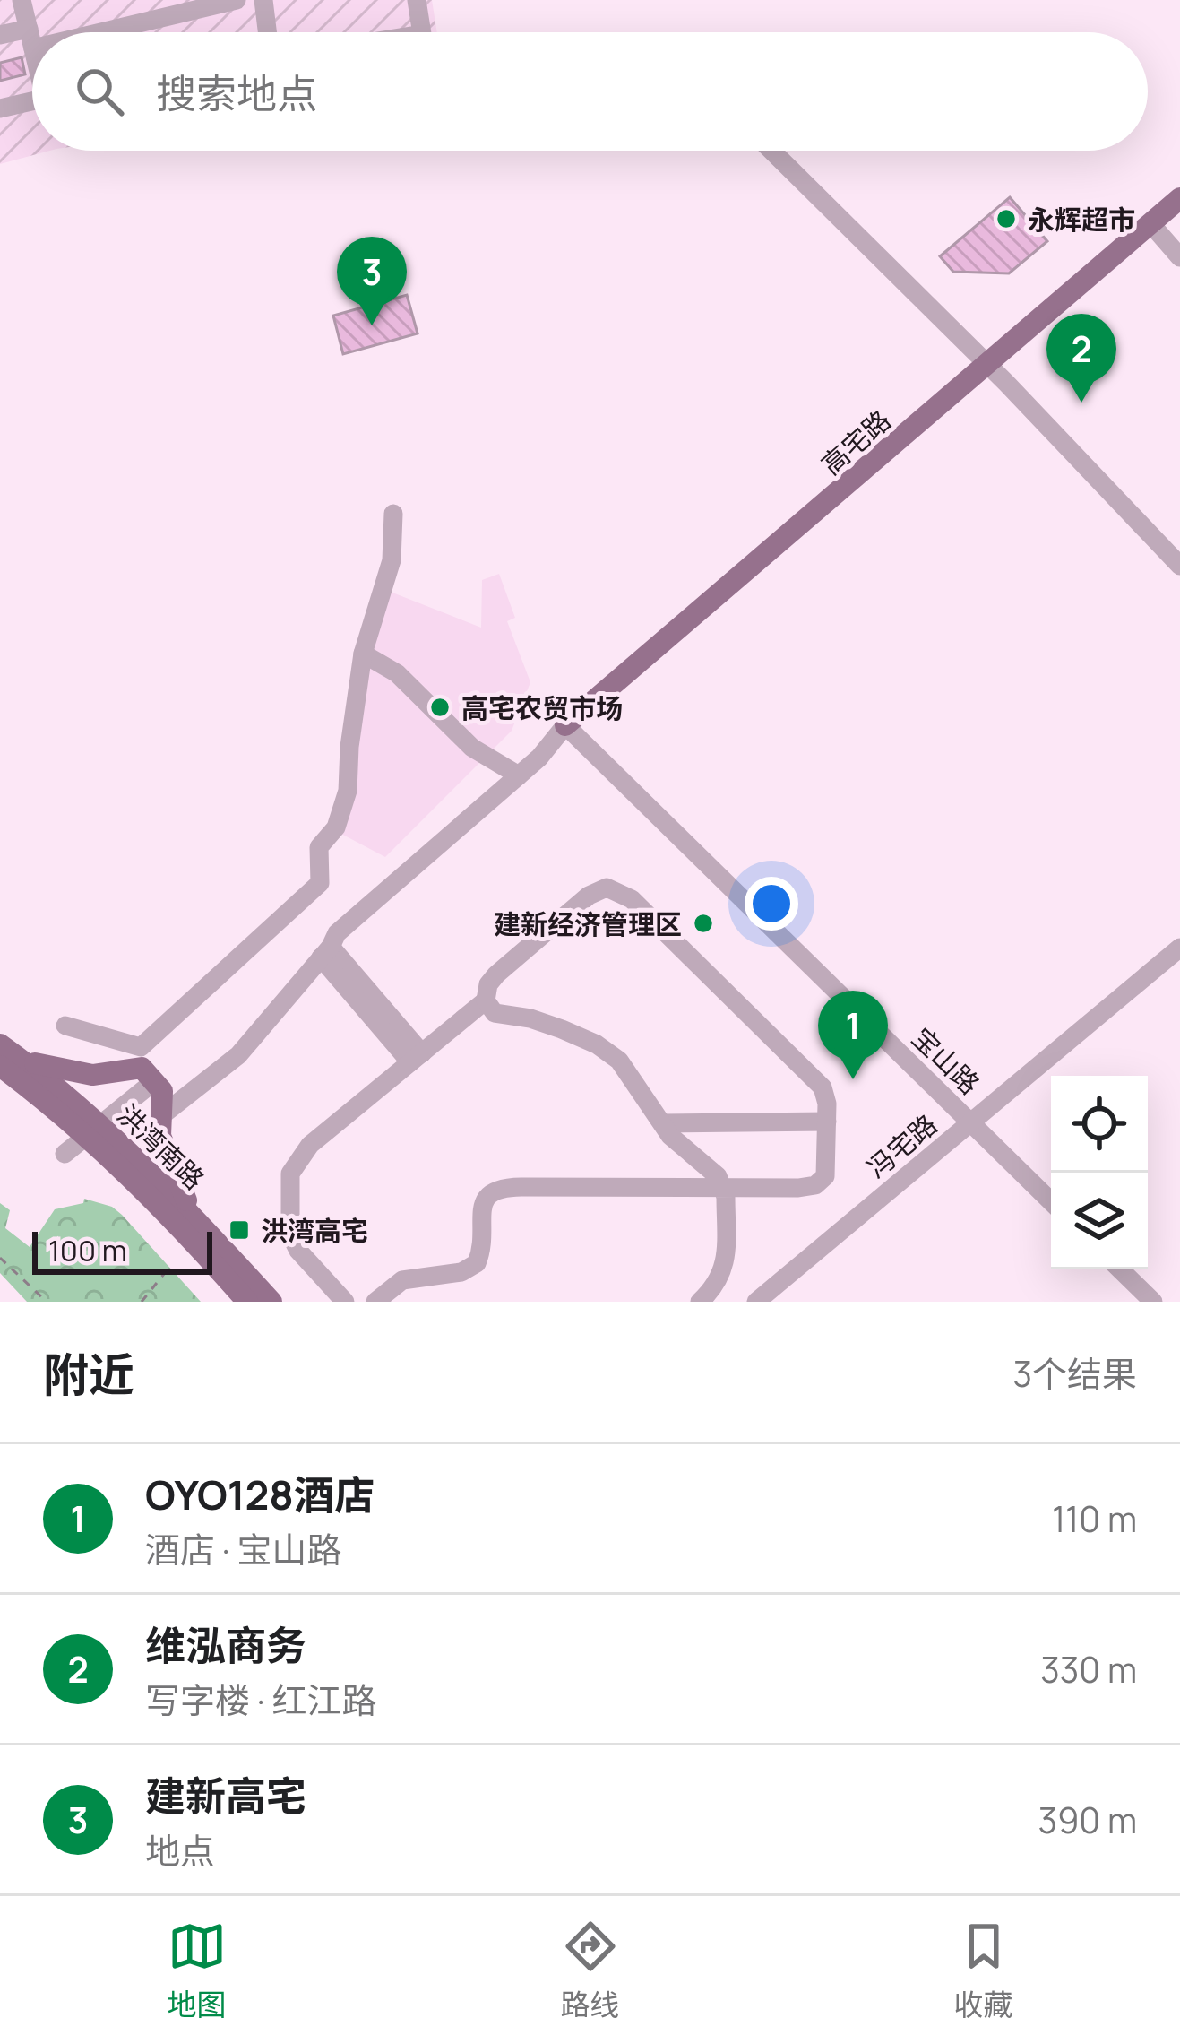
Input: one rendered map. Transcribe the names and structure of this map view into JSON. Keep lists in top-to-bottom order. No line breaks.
{"streets":{"main road":["高宅路","洪湾南路"],"street":["宝山路","冯宅路"]},"crossings":[["高宅路","宝山路"],["宝山路","冯宅路"]],"places":{"other":["永辉超市","高宅农贸市场","建新经济管理区"],"transit":["洪湾高宅"]},"scale_bar":"100 m","page":{"search":"搜索地点","pins":["3","2","1"],"scale":"100 m","heading":["附近","3个结果"],"list":[{"mark":"1","name":"OYO128酒店","note":"酒店 · 宝山路","value":"110 m"},{"mark":"2","name":"维泓商务","note":"写字楼 · 红江路","value":"330 m"},{"mark":"3","name":"建新高宅","note":"地点","value":"390 m"}],"nav":["地图","路线","收藏"]}}
